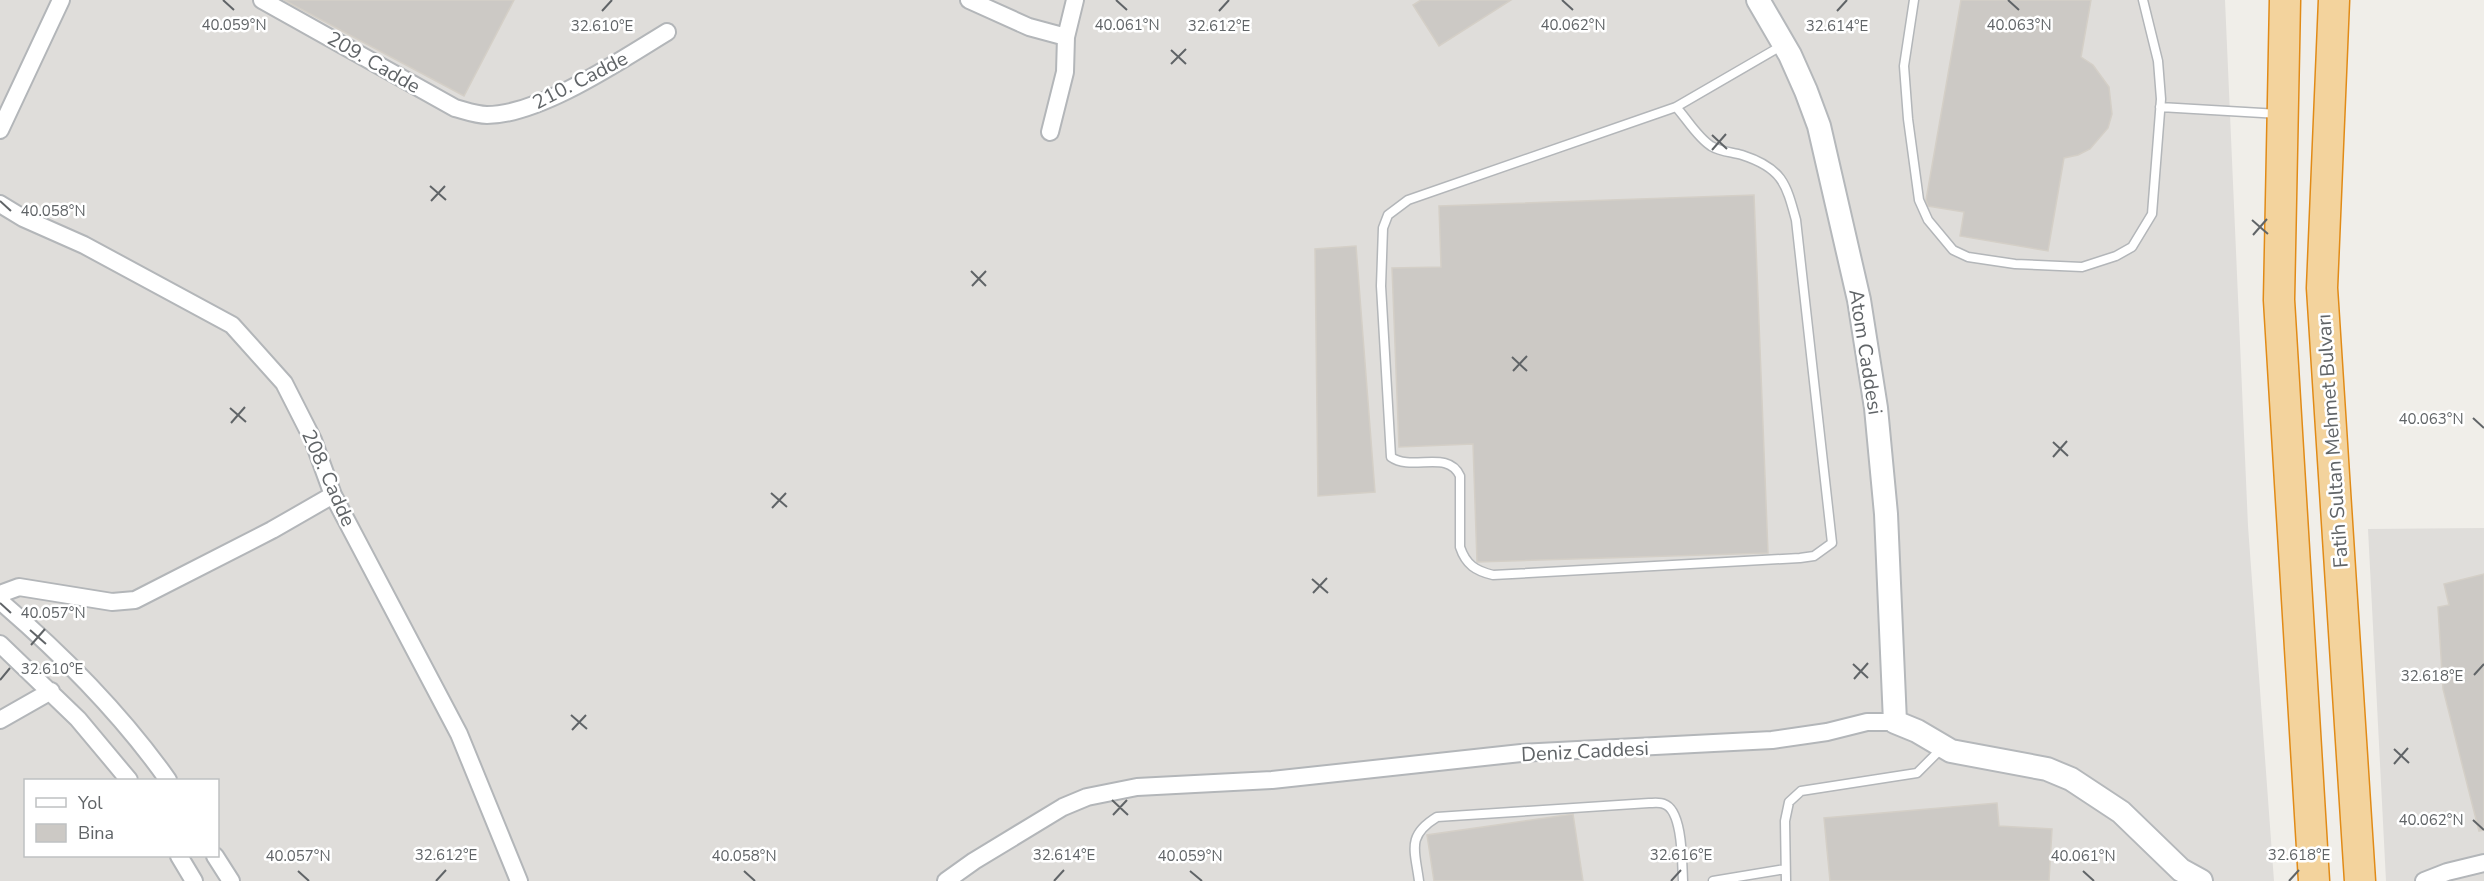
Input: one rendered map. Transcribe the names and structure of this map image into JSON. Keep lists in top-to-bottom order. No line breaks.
{"streets":{"highway":["Fatih Sultan Mehmet Bulvarı"],"street":["209. Cadde","210. Cadde","Atom Caddesi","208. Cadde","Deniz Caddesi"]},"crossings":[["209. Cadde","210. Cadde"],["Atom Caddesi","Deniz Caddesi"]],"legend":["Yol","Bina"],"coordinates":["40.063°N","40.059°N","40.061°N","40.062°N","32.612°E","32.614°E","32.610°E","40.058°N","40.057°N","32.618°E","32.616°E"]}
